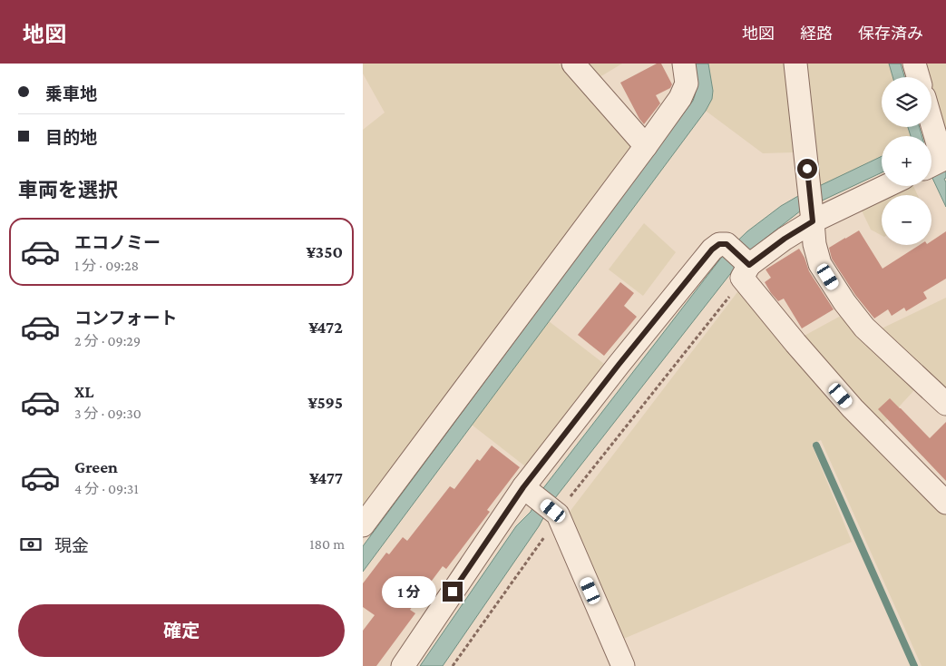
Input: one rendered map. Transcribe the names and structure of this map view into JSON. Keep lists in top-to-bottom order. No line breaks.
{"page":{"header":"地図","nav":["地図","経路","保存済み"],"banner":["乗車地","目的地"],"map_buttons":["+","−"],"heading":"車両を選択","list":[{"name":"エコノミー","note":"1 分 · 09:28","value":"¥350"},{"name":"コンフォート","note":"2 分 · 09:29","value":"¥472"},{"name":"XL","note":"3 分 · 09:30","value":"¥595"},{"name":"Green","note":"4 分 · 09:31","value":"¥477"}],"pay":["現金","180 m"],"bubble":"1 分","buttons":"確定"}}
